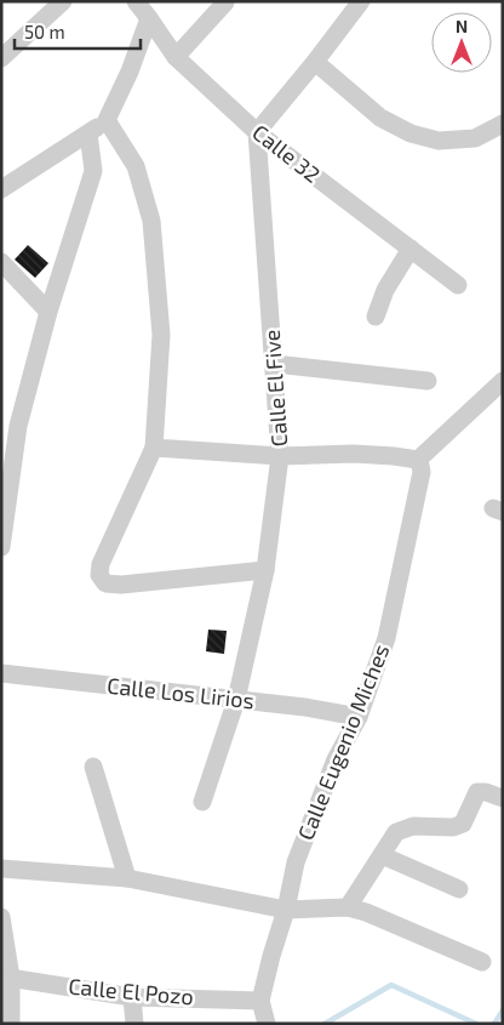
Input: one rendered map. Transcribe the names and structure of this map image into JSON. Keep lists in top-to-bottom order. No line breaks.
{"streets":{"street":["Calle 32","Calle El Five","Calle Los Lirios","Calle Eugenio Miches","Calle El Pozo"]},"crossings":[["Calle 32","Calle El Five"],["Calle El Five","Calle Los Lirios"],["Calle Los Lirios","Calle Eugenio Miches"],["Calle Eugenio Miches","Calle El Pozo"]],"scale_bar":"50 m","north":"top"}
